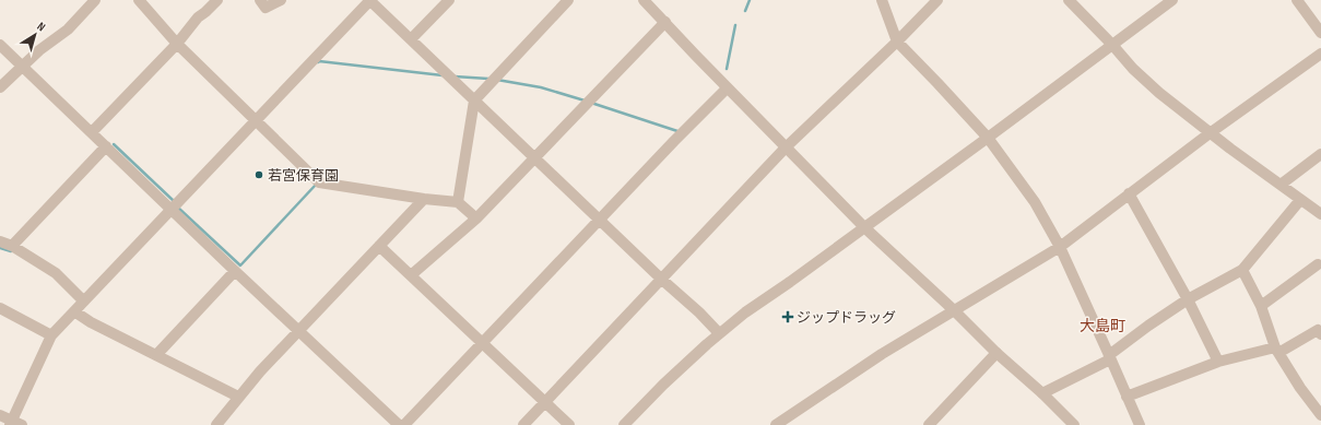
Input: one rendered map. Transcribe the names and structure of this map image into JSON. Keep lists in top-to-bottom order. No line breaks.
{"districts":["大島町"],"places":{"other":["若宮保育園"],"health":["ジップドラッグ"]},"north":"top right"}
